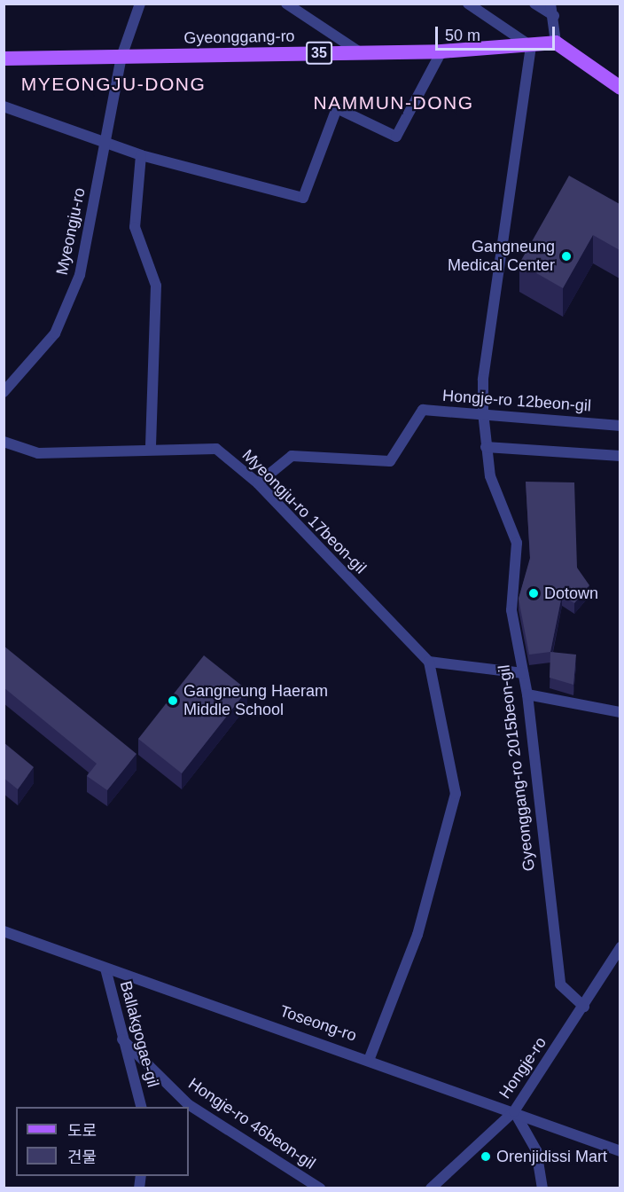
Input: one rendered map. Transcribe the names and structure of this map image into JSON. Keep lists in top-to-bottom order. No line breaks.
{"streets":{"main road":["Gyeonggang-ro","35"],"street":["Myeongju-ro","Hongje-ro 12beon-gil","Myeongju-ro 17beon-gil","Gyeonggang-ro 2015beon-gil","Toseong-ro","Ballakgogae-gil","Hongje-ro","Hongje-ro 46beon-gil"]},"crossings":[["Gyeonggang-ro","Myeongju-ro"],["Gyeonggang-ro","Gyeonggang-ro 2015beon-gil"],["Hongje-ro 12beon-gil","Myeongju-ro 17beon-gil"],["Hongje-ro 12beon-gil","Gyeonggang-ro 2015beon-gil"],["Gyeonggang-ro 2015beon-gil","Hongje-ro"],["Toseong-ro","Ballakgogae-gil"],["Toseong-ro","Hongje-ro"],["Ballakgogae-gil","Hongje-ro 46beon-gil"]],"districts":["MYEONGJU-DONG","NAMMUN-DONG"],"places":["Gangneung Medical Center","Dotown","Gangneung Haeram Middle School","Orenjidissi Mart"],"legend":["도로","건물"],"scale_bar":"50 m"}
